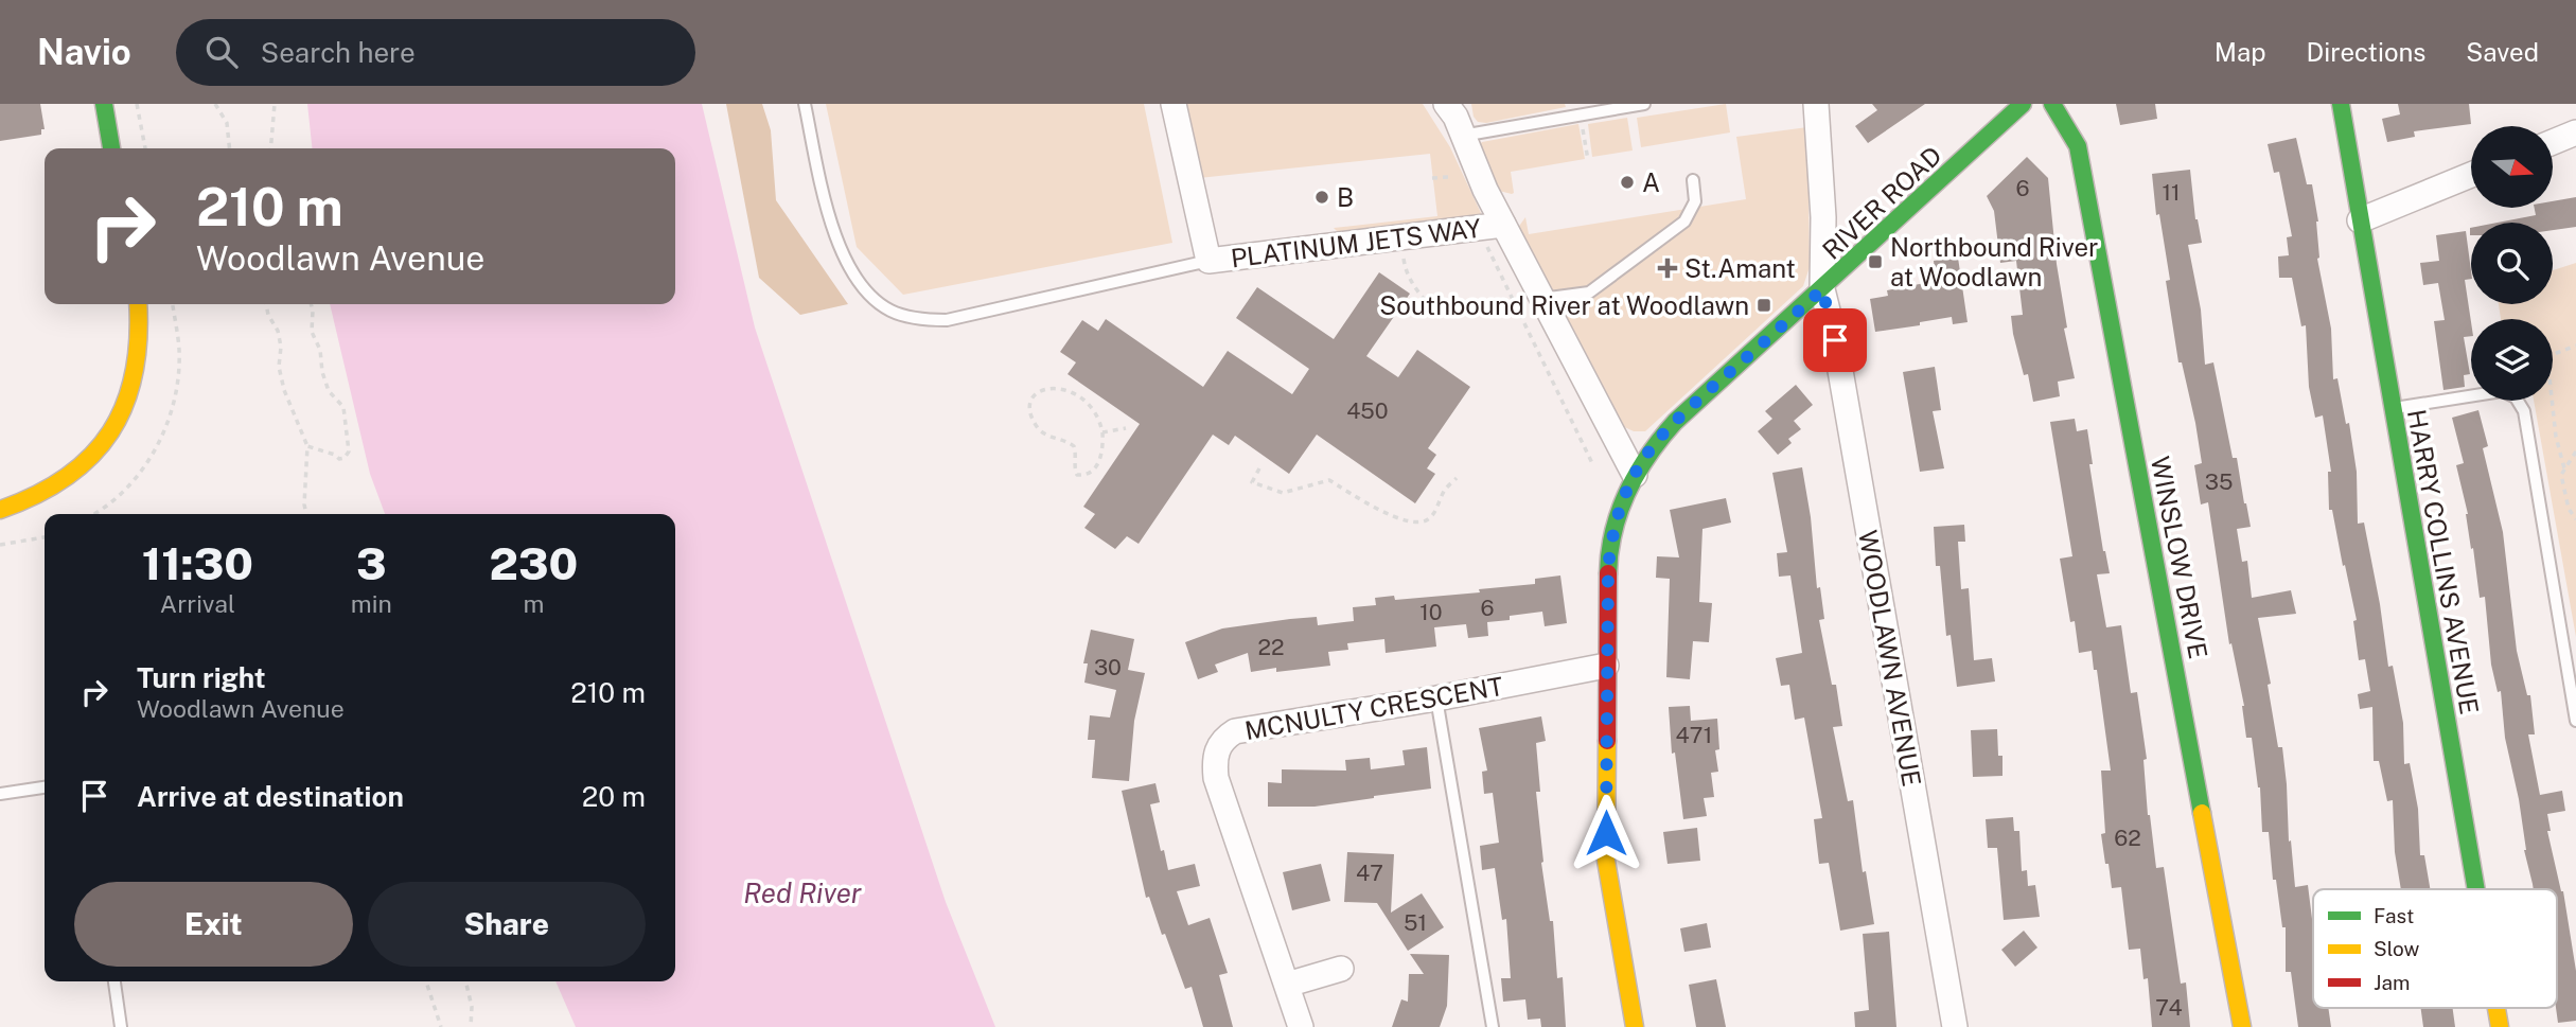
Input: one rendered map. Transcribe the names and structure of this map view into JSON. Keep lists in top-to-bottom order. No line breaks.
{"streets":{"street":["RIVER ROAD","PLATINUM JETS WAY","WINSLOW DRIVE","HARRY COLLINS AVENUE","WOODLAWN AVENUE","MCNULTY CRESCENT"]},"crossings":[["RIVER ROAD","WOODLAWN AVENUE"],["RIVER ROAD","MCNULTY CRESCENT"]],"water":["Red River"],"places":{"other":["A","B"],"transit":["Northbound River at Woodlawn","Southbound River at Woodlawn"],"health":["St.Amant"]},"house_numbers":["6","11","450","35","6","10","22","30","471","62","47","51","74"],"legend":["Fast","Slow","Jam"],"north":"right","page":{"header":"Navio","search":"Search here","nav":["Map","Directions","Saved"],"turn":["210 m","Woodlawn Avenue"],"eta":["11:30","Arrival","3","min","230","m"],"list":[{"name":"Turn right","note":"Woodlawn Avenue","value":"210 m"},{"name":"Arrive at destination","value":"20 m"}],"buttons":["Exit","Share"]}}
